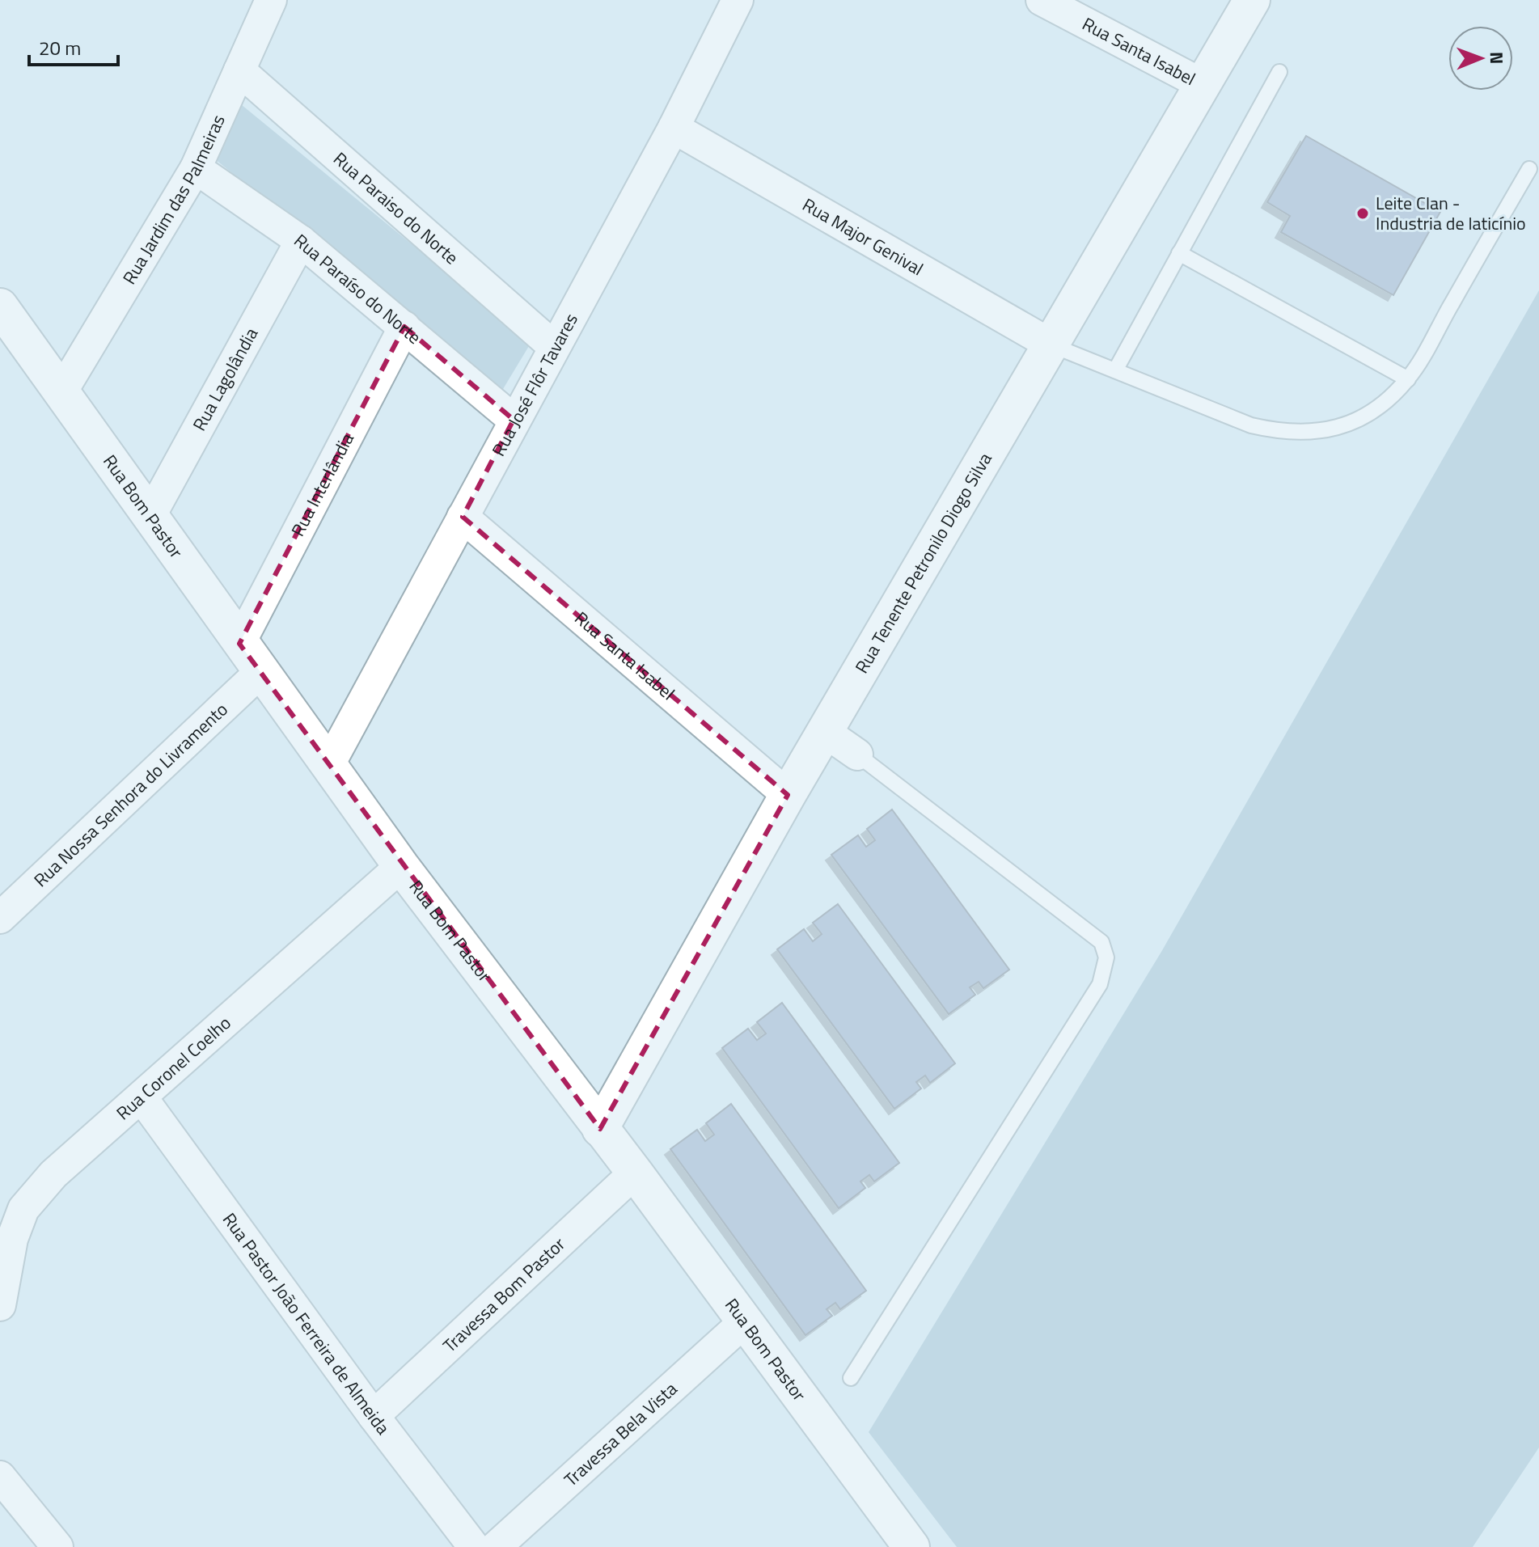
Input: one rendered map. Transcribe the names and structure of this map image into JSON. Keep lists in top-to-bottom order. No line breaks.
{"streets":{"main road":["Rua Bom Pastor","Rua Tenente Petronilo Diogo Silva"],"street":["Rua Santa Isabel","Rua Jardim das Palmeiras","Rua Paraiso do Norte","Rua Major Genival","Rua Paraíso do Norte","Rua Lagolândia","Rua José Flôr Tavares","Rua Interlândia","Rua Nossa Senhora do Livramento","Rua Coronel Coelho","Travessa Bom Pastor","Rua Pastor João Ferreira de Almeida","Travessa Bela Vista"]},"crossings":[["Rua Santa Isabel","Rua José Flôr Tavares"],["Rua Santa Isabel","Rua Tenente Petronilo Diogo Silva"],["Rua Jardim das Palmeiras","Rua Paraiso do Norte"],["Rua Jardim das Palmeiras","Rua Paraíso do Norte"],["Rua Jardim das Palmeiras","Rua Bom Pastor"],["Rua Paraiso do Norte","Rua José Flôr Tavares"],["Rua Major Genival","Rua José Flôr Tavares"],["Rua Major Genival","Rua Tenente Petronilo Diogo Silva"],["Rua Paraíso do Norte","Rua Lagolândia"],["Rua Paraíso do Norte","Rua José Flôr Tavares"],["Rua Paraíso do Norte","Rua Interlândia"],["Rua Lagolândia","Rua Bom Pastor"],["Rua José Flôr Tavares","Rua Bom Pastor"],["Rua Interlândia","Rua Bom Pastor"],["Rua Bom Pastor","Rua Tenente Petronilo Diogo Silva"],["Rua Bom Pastor","Rua Nossa Senhora do Livramento"],["Rua Bom Pastor","Rua Coronel Coelho"],["Rua Bom Pastor","Travessa Bom Pastor"],["Rua Bom Pastor","Travessa Bela Vista"],["Rua Coronel Coelho","Rua Pastor João Ferreira de Almeida"],["Travessa Bom Pastor","Rua Pastor João Ferreira de Almeida"]],"places":["Leite Clan - Industria de laticínio"],"scale_bar":"20 m","north":"right"}
